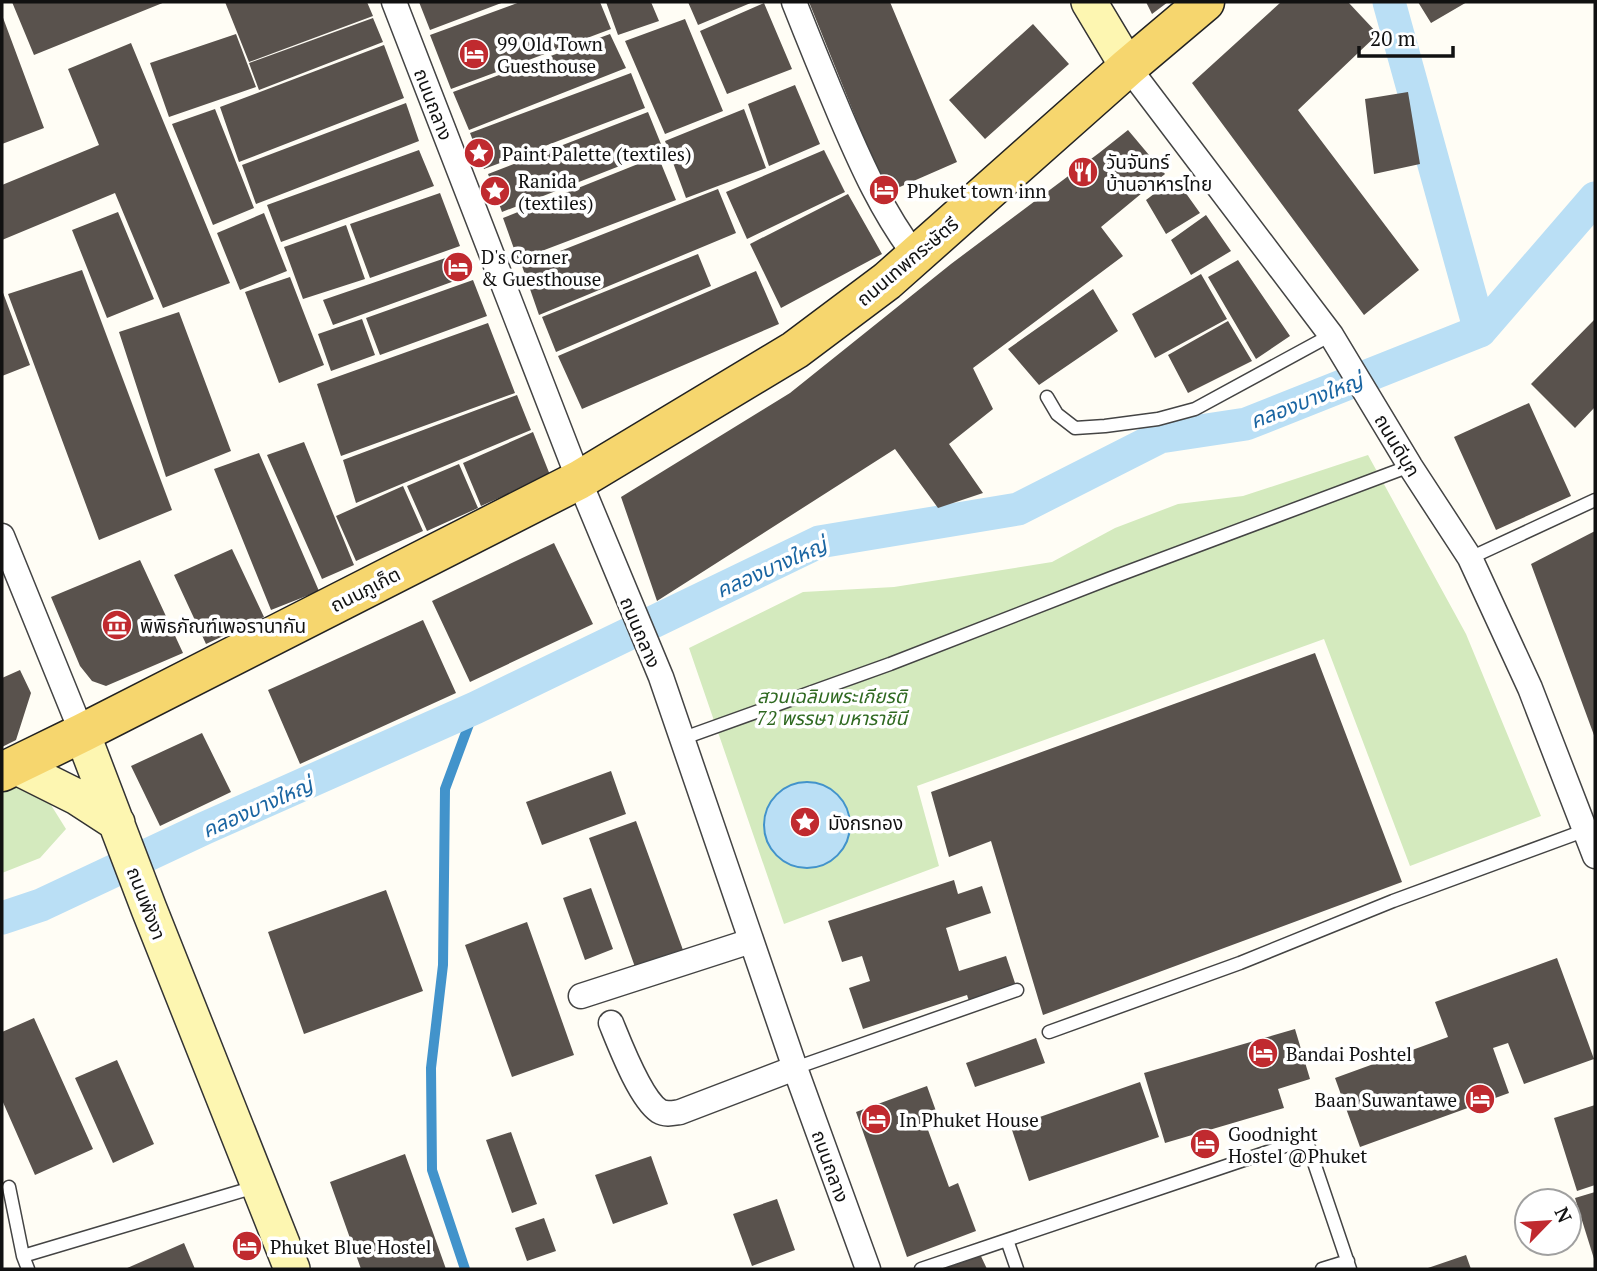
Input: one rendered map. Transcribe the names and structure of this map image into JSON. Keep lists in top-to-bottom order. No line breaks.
{"streets":{"main road":["ถนนเทพกระษัตรี","ถนนภูเก็ต"],"street":["ถนนถลาง","ถนนดีบุก","ถนนพังงา"]},"crossings":[["ถนนถลาง","ถนนเทพกระษัตรี"],["ถนนถลาง","ถนนภูเก็ต"],["ถนนเทพกระษัตรี","ถนนดีบุก"],["ถนนเทพกระษัตรี","ถนนภูเก็ต"],["ถนนภูเก็ต","ถนนพังงา"]],"water":["คลองบางใหญ่"],"parks":["สวนเฉลิมพระเกียรติ 72 พรรษา มหาราชินี"],"places":{"hotel":["99 Old Town Guesthouse","Phuket town inn","D's Corner & Guesthouse","Bandai Poshtel","Baan Suwantawe","In Phuket House","Goodnight Hostel @Phuket","Phuket Blue Hostel"],"place":["Paint Palette (textiles)","Ranida (textiles)","มังกรทอง"],"restaurant":["วันจันทร์ บ้านอาหารไทย"],"museum":["พิพิธภัณฑ์เพอรานากัน"]},"scale_bar":"20 m","north":"top right"}
